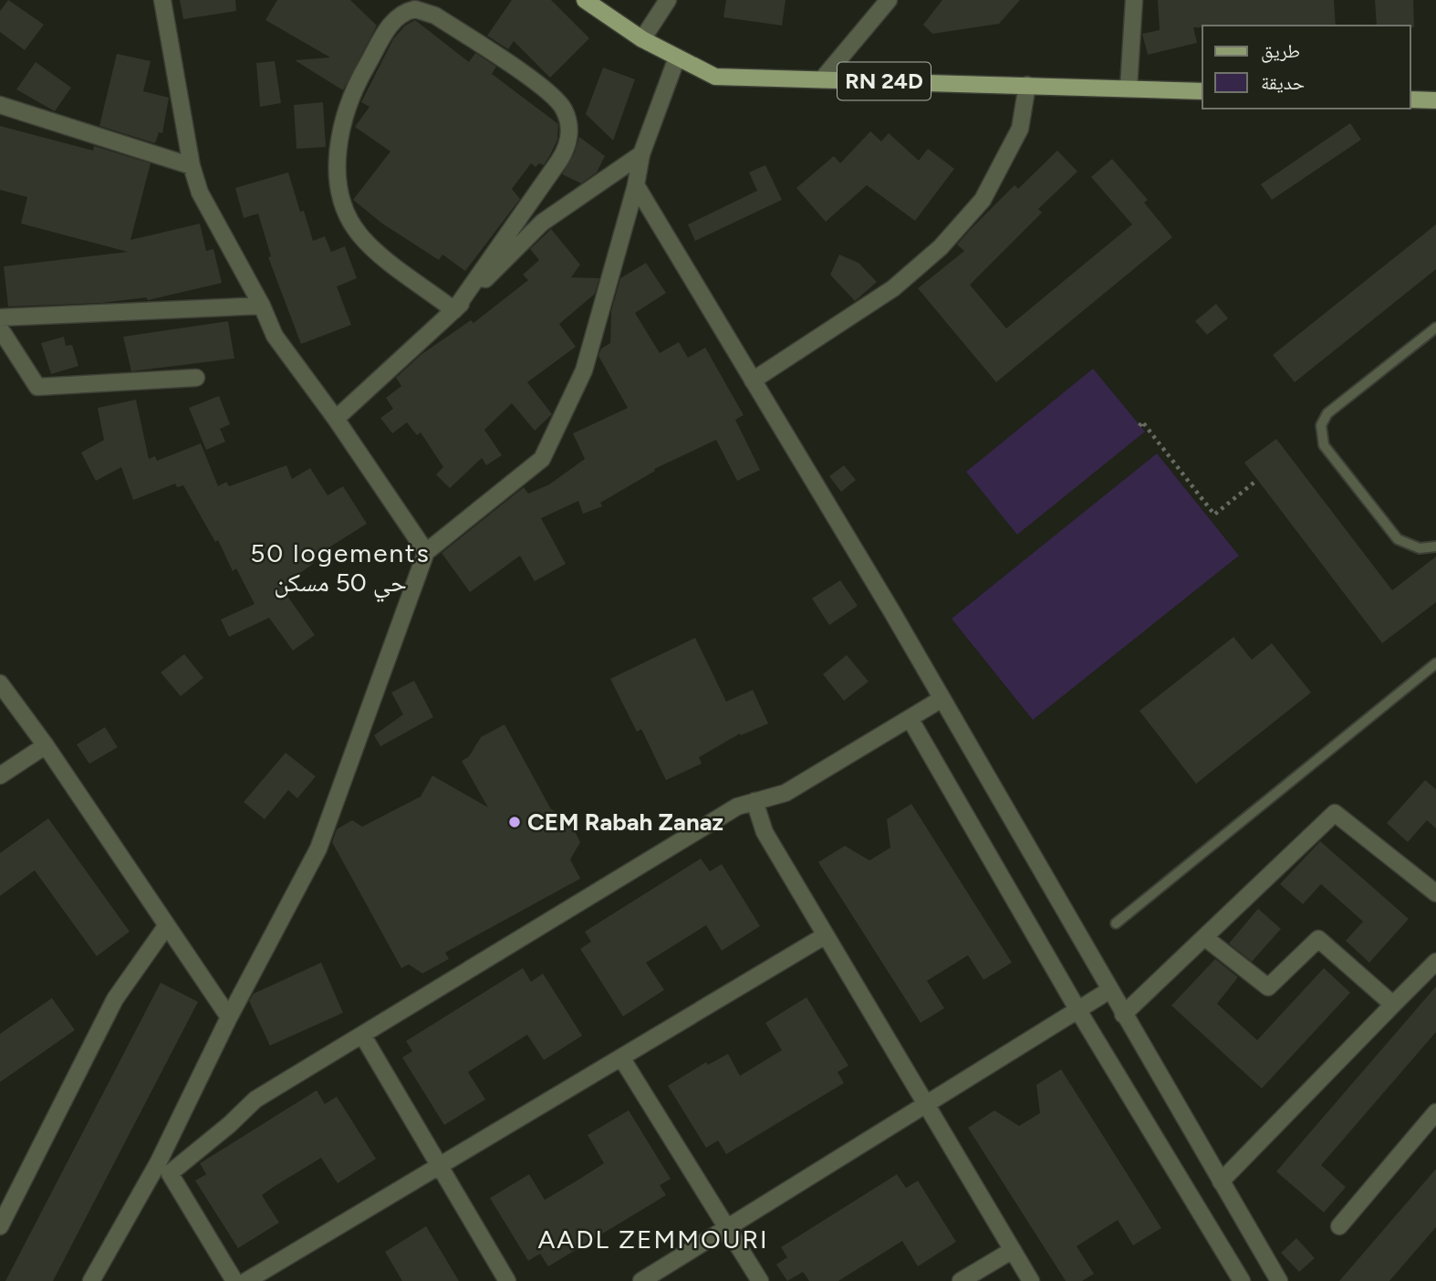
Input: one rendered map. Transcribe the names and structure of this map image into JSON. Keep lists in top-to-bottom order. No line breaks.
{"streets":{"main road":["RN 24D"]},"districts":["50 logements حي 50 مسكن","AADL ZEMMOURI"],"places":["CEM Rabah Zanaz"],"legend":["طريق","حديقة"]}
